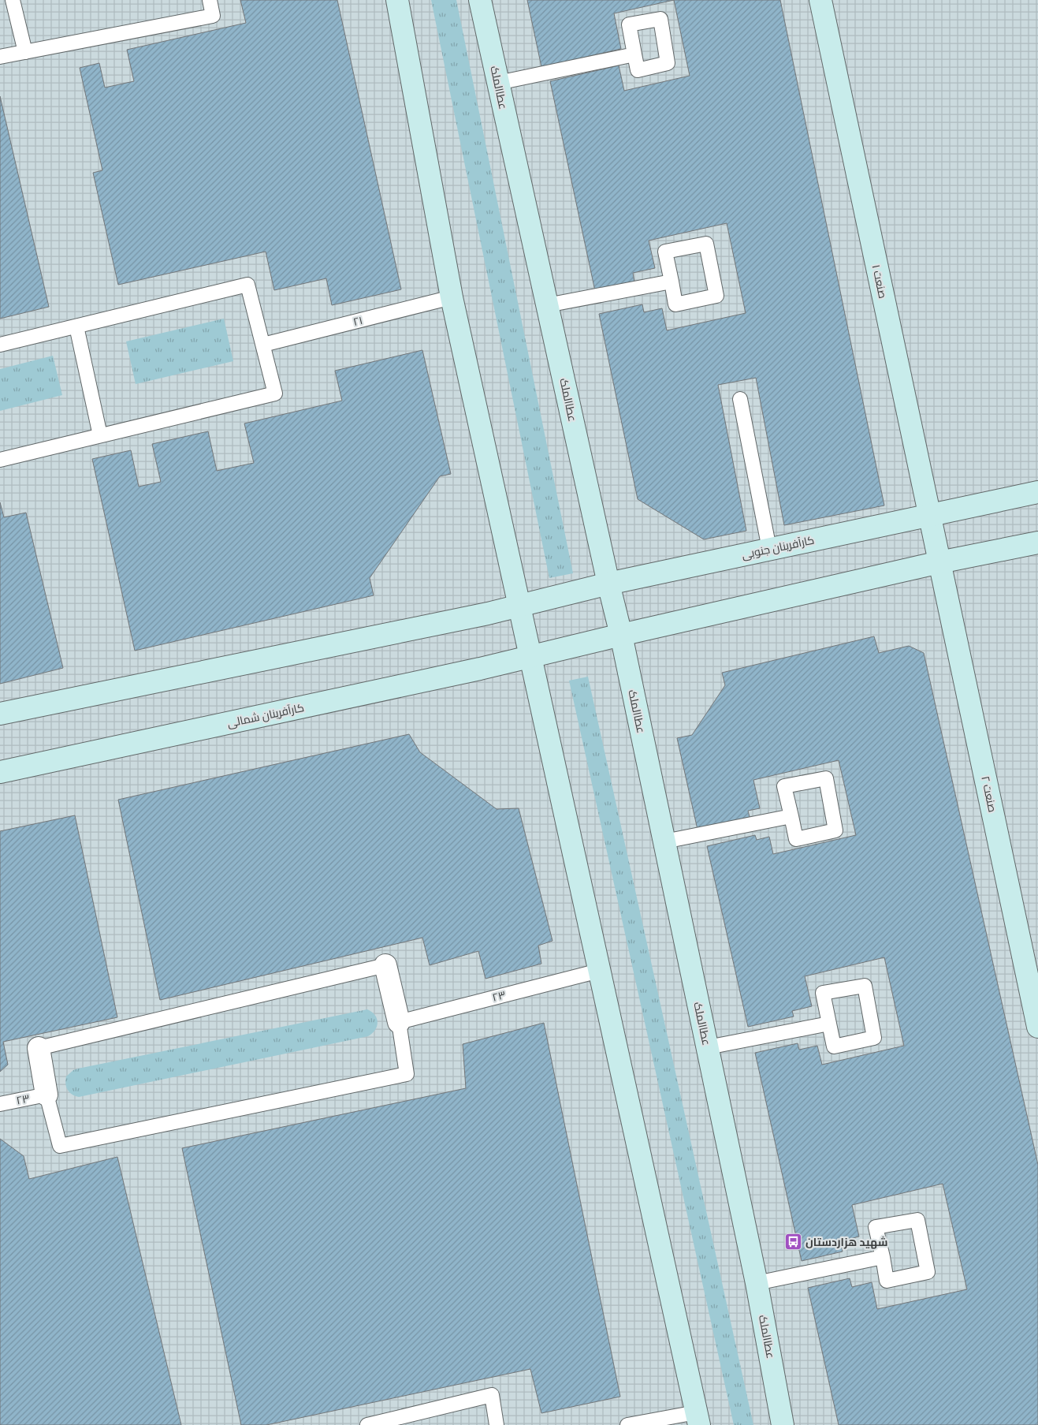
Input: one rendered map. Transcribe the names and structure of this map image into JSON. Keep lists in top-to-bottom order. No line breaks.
{"streets":{"street":["عطاالملک","صنعت ۱","کارآفرینان جنوبی","کارآفرینان شمالی","صنعت ۲"],"lane":["۲۱","۲۳"]},"crossings":[["عطاالملک","کارآفرینان جنوبی"],["صنعت ۱","کارآفرینان جنوبی"],["صنعت ۱","صنعت ۲"]],"places":{"bus stop":["شهید هزاردستان"]}}
